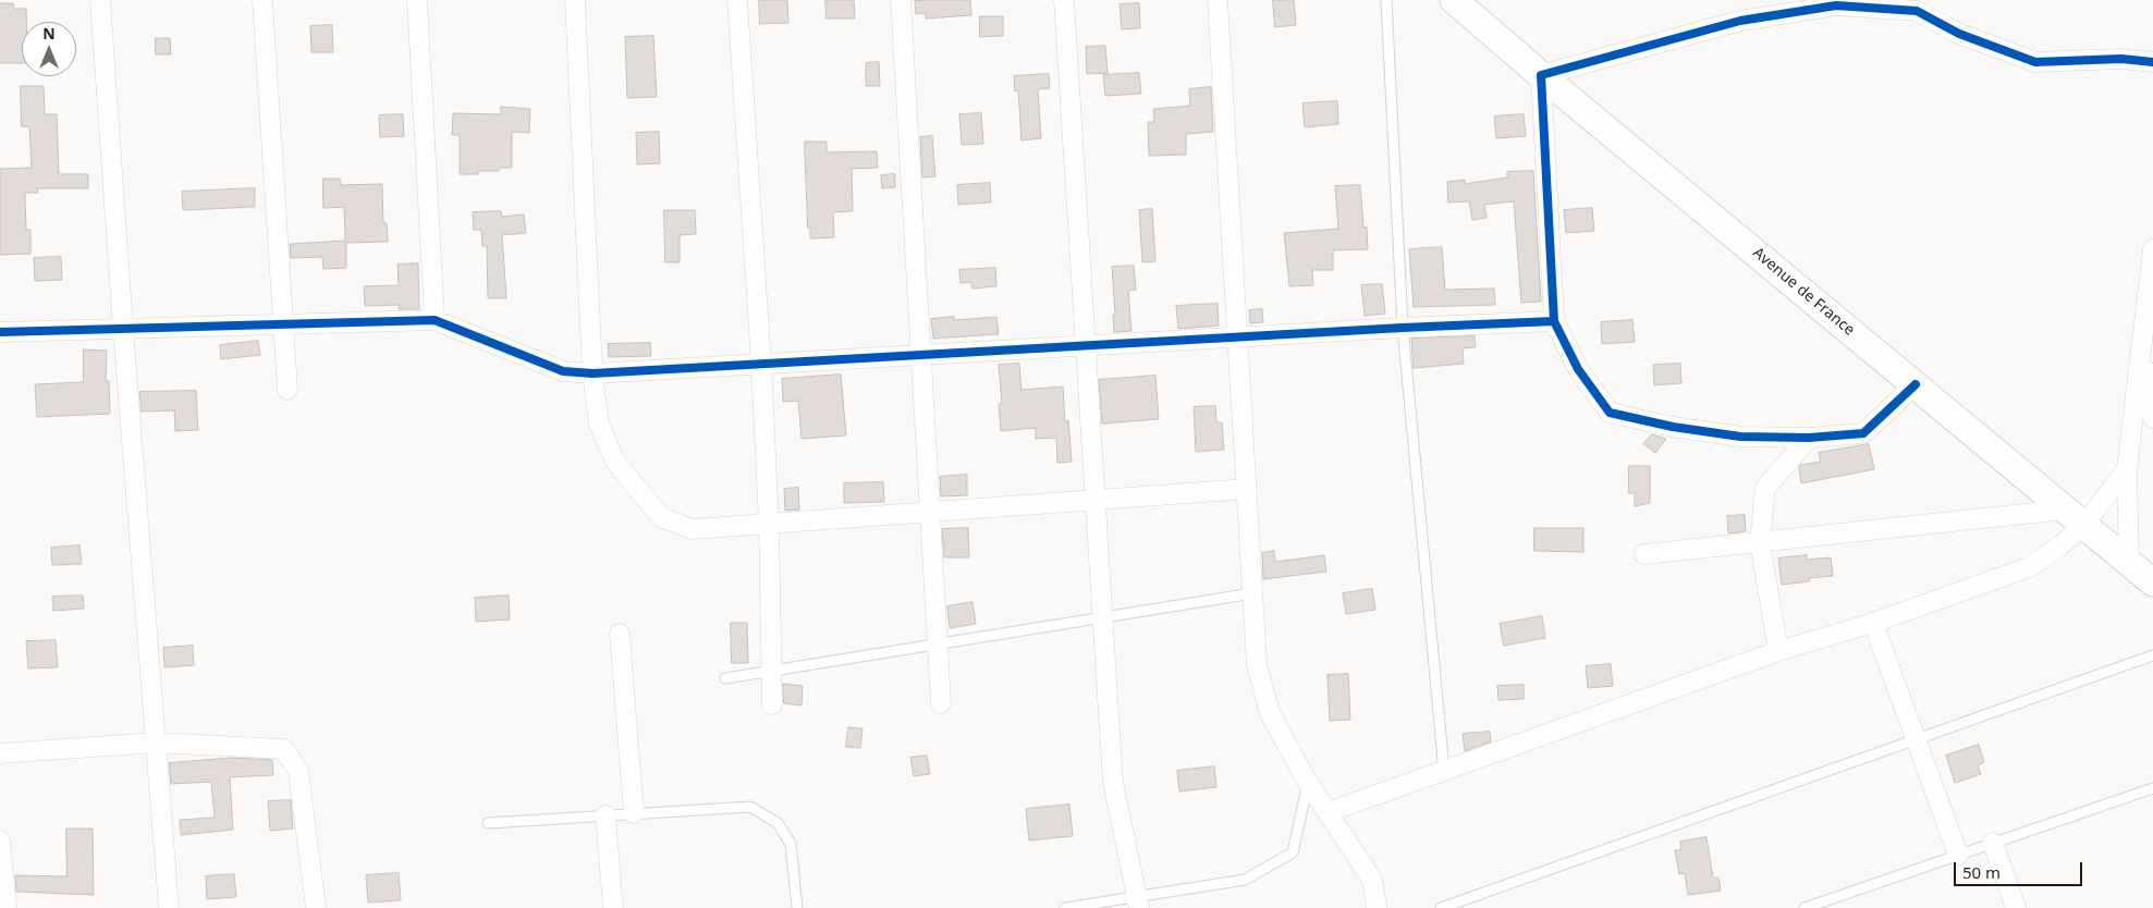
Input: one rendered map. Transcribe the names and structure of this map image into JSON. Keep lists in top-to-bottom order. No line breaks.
{"streets":{"main road":["Avenue de France"]},"scale_bar":"50 m","north":"top"}
